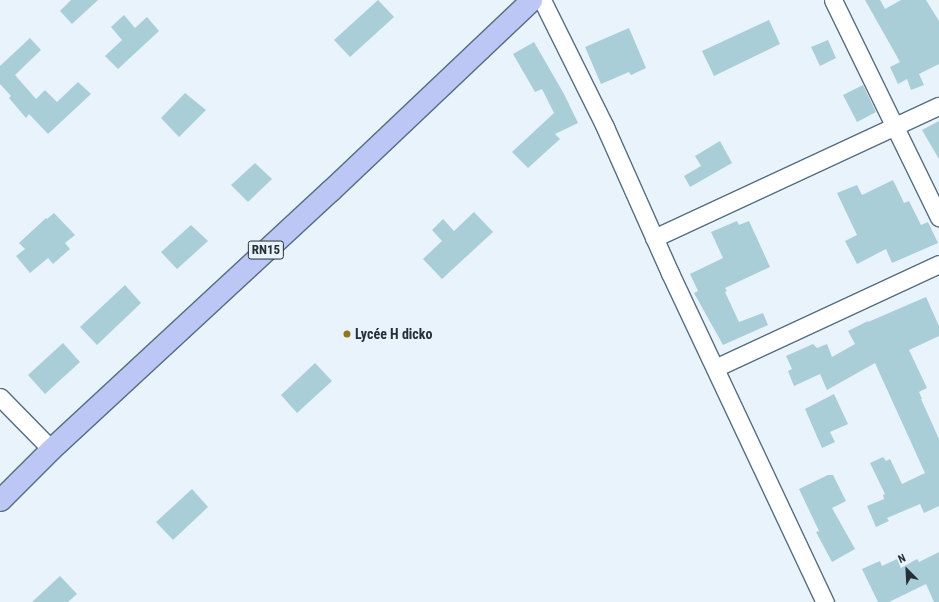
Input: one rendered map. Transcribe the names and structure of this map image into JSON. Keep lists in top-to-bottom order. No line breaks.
{"streets":{"main road":["RN15"]},"places":["Lycée H dicko"],"north":"top left"}
